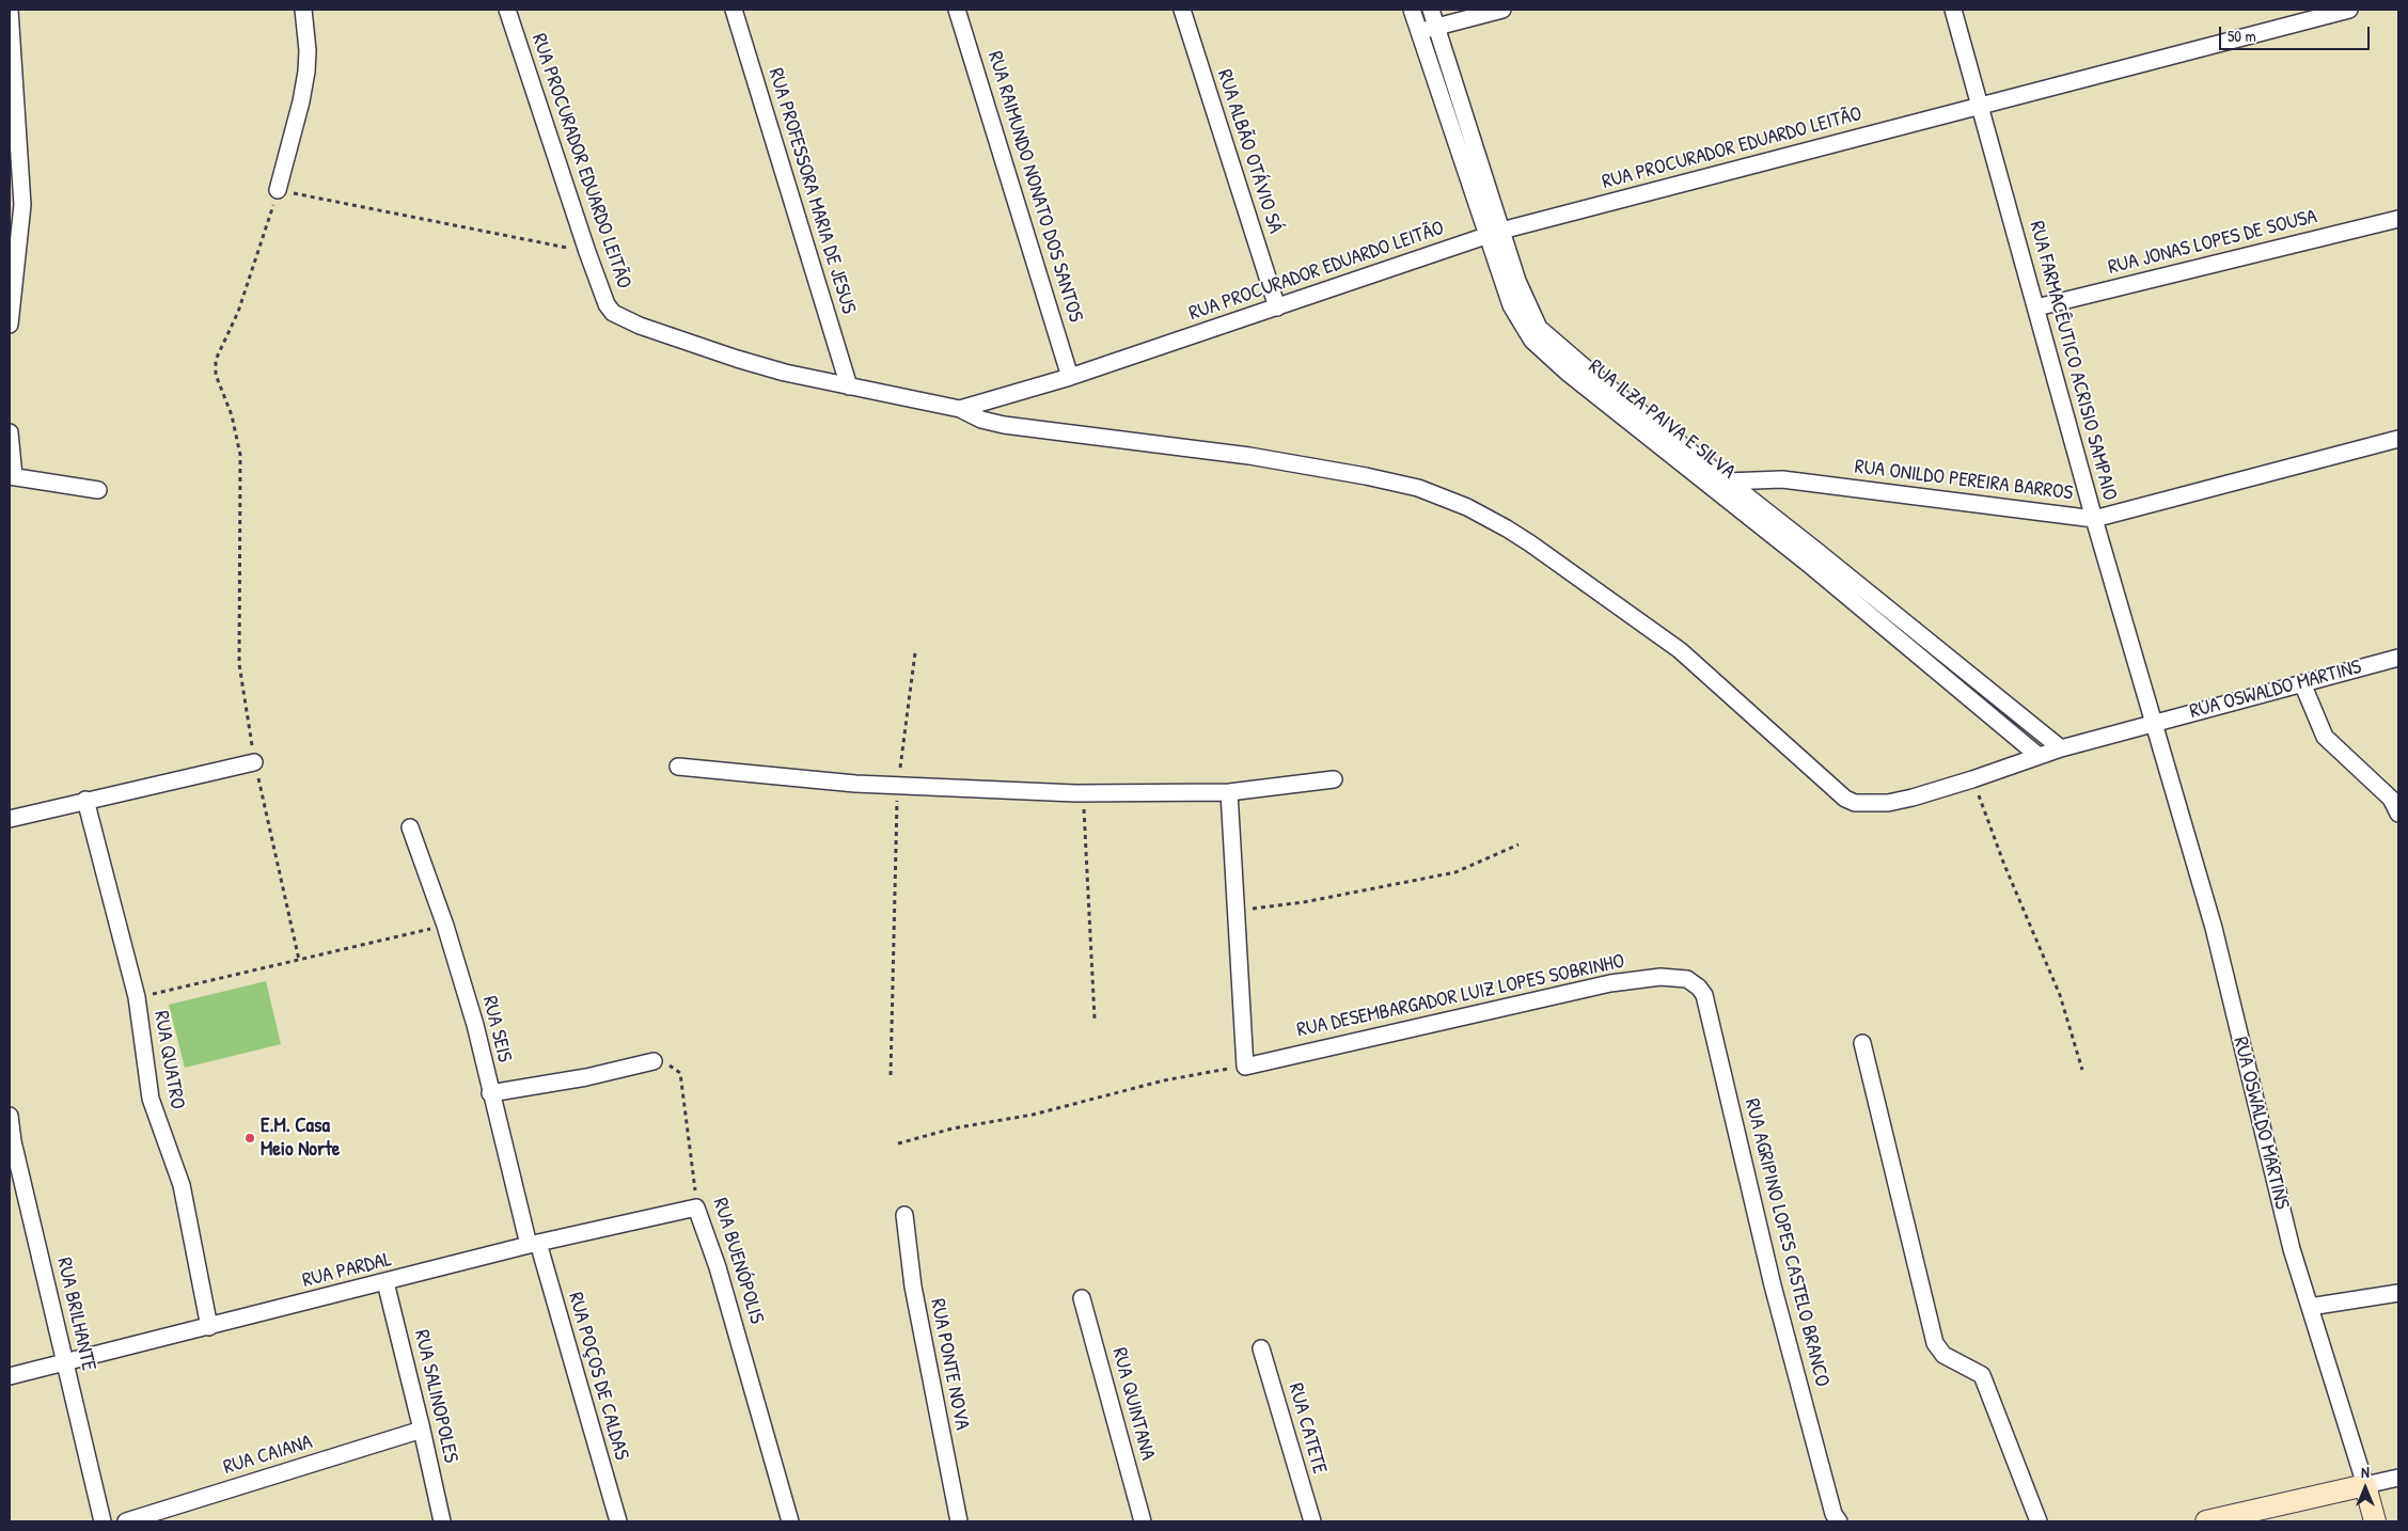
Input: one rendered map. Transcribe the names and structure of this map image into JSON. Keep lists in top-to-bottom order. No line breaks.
{"streets":{"street":["RUA PROCURADOR EDUARDO LEITÃO","RUA ALBÃO OTÁVIO SÁ","RUA RAIMUNDO NONATO DOS SANTOS","RUA PROFESSORA MARIA DE JESUS","RUA JONAS LOPES DE SOUSA","RUA FARMACÊUTICO ACRISIO SAMPAIO","RUA ILZA PAIVA E SILVA","RUA ONILDO PEREIRA BARROS","RUA OSWALDO MARTINS","RUA DESEMBARGADOR LUIZ LOPES SOBRINHO","RUA SEIS","RUA QUATRO","RUA AGRIPINO LOPES CASTELO BRANCO","RUA BUENÓPOLIS","RUA PARDAL","RUA BRILHANTE","RUA PONTE NOVA","RUA POÇOS DE CALDAS","RUA SALINOPOLES","RUA QUINTANA","RUA CATETE","RUA CAIANA"]},"crossings":[["RUA PROCURADOR EDUARDO LEITÃO","RUA ALBÃO OTÁVIO SÁ"],["RUA PROCURADOR EDUARDO LEITÃO","RUA RAIMUNDO NONATO DOS SANTOS"],["RUA PROCURADOR EDUARDO LEITÃO","RUA PROFESSORA MARIA DE JESUS"],["RUA PROCURADOR EDUARDO LEITÃO","RUA FARMACÊUTICO ACRISIO SAMPAIO"],["RUA PROCURADOR EDUARDO LEITÃO","RUA ILZA PAIVA E SILVA"],["RUA PROCURADOR EDUARDO LEITÃO","RUA OSWALDO MARTINS"],["RUA JONAS LOPES DE SOUSA","RUA FARMACÊUTICO ACRISIO SAMPAIO"],["RUA FARMACÊUTICO ACRISIO SAMPAIO","RUA ONILDO PEREIRA BARROS"],["RUA FARMACÊUTICO ACRISIO SAMPAIO","RUA OSWALDO MARTINS"],["RUA ILZA PAIVA E SILVA","RUA ONILDO PEREIRA BARROS"],["RUA ILZA PAIVA E SILVA","RUA OSWALDO MARTINS"],["RUA DESEMBARGADOR LUIZ LOPES SOBRINHO","RUA AGRIPINO LOPES CASTELO BRANCO"],["RUA SEIS","RUA PARDAL"],["RUA SEIS","RUA POÇOS DE CALDAS"],["RUA QUATRO","RUA PARDAL"],["RUA BUENÓPOLIS","RUA PARDAL"],["RUA PARDAL","RUA BRILHANTE"],["RUA PARDAL","RUA POÇOS DE CALDAS"],["RUA PARDAL","RUA SALINOPOLES"],["RUA SALINOPOLES","RUA CAIANA"]],"places":["E.M. Casa Meio Norte"],"scale_bar":"50 m","north":"top"}
